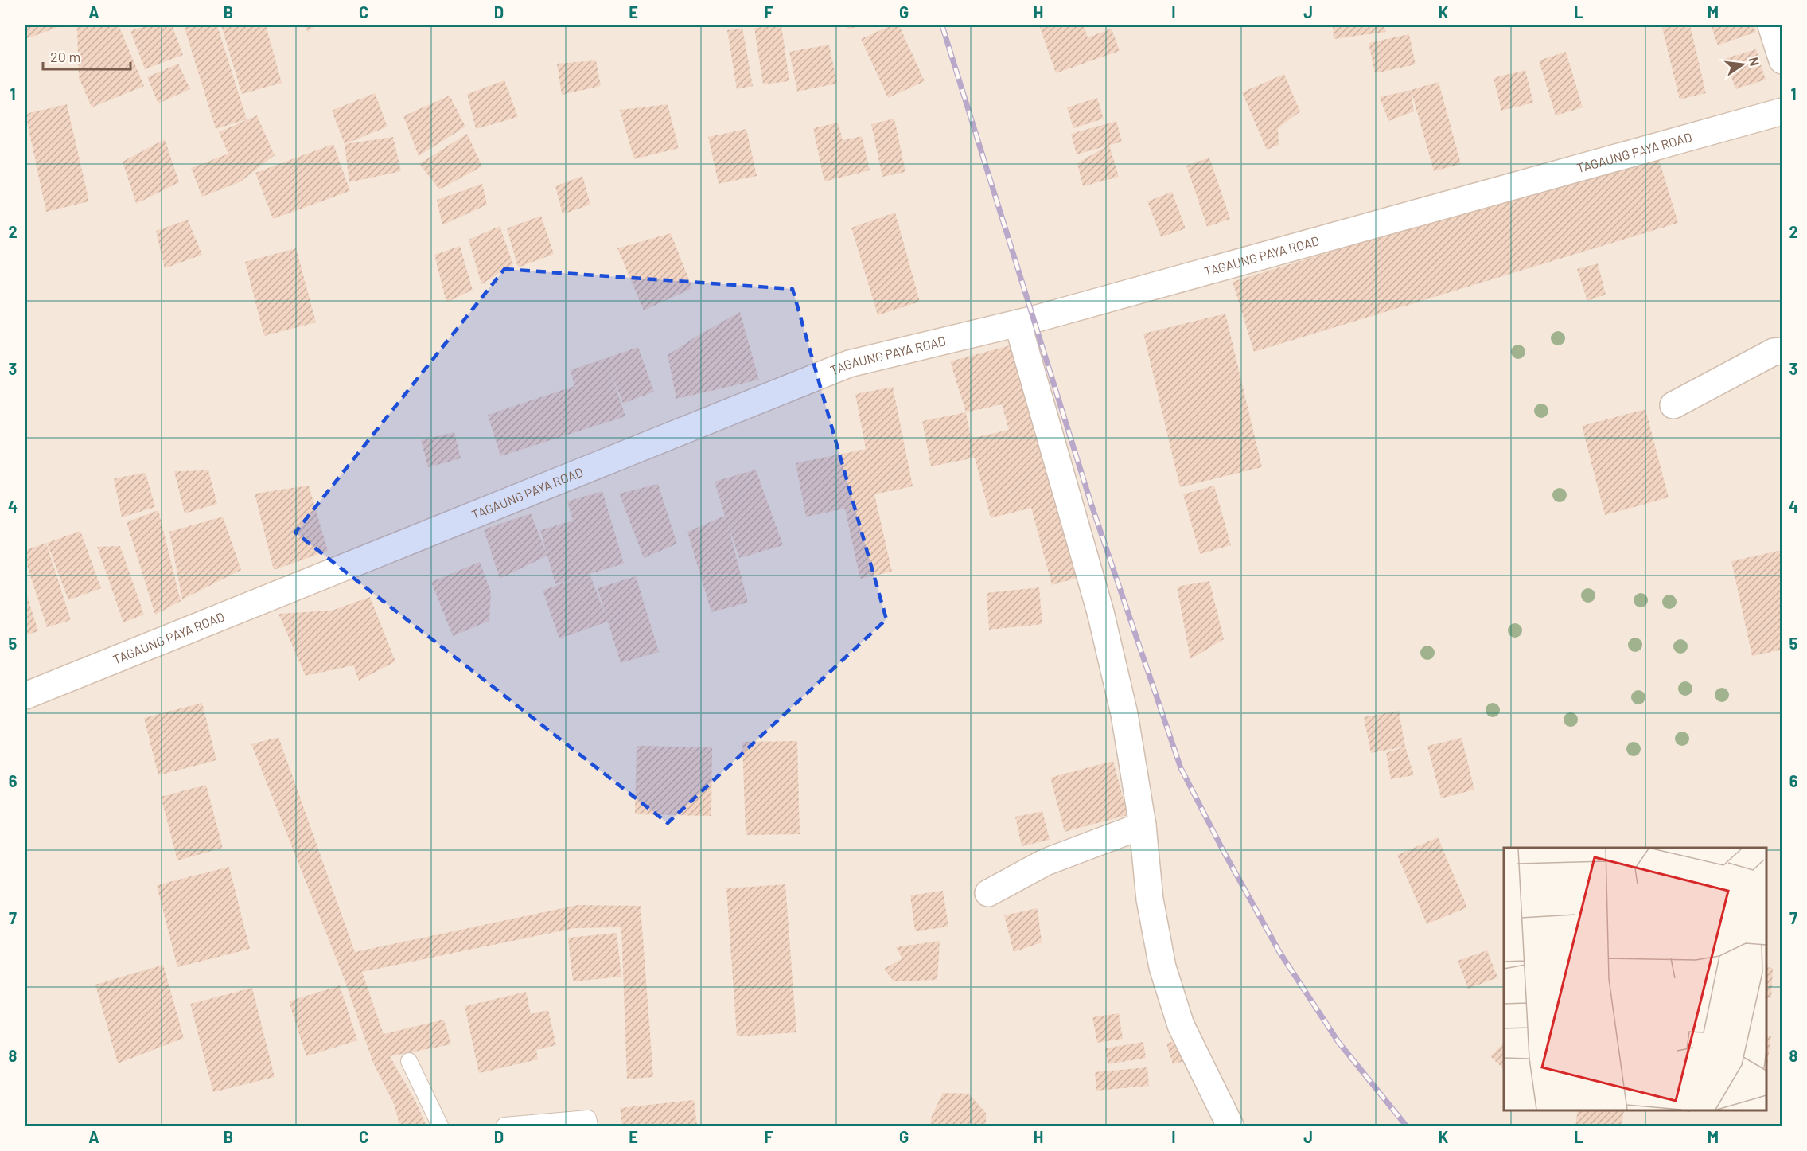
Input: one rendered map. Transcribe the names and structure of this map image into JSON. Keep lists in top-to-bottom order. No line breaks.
{"streets":{"main road":["TAGAUNG PAYA ROAD"]},"scale_bar":"20 m","north":"right","grid":{"columns":["A","B","C","D","E","F","G","H","I","J","K","L","M"],"rows":["1","2","3","4","5","6","7","8"]}}
